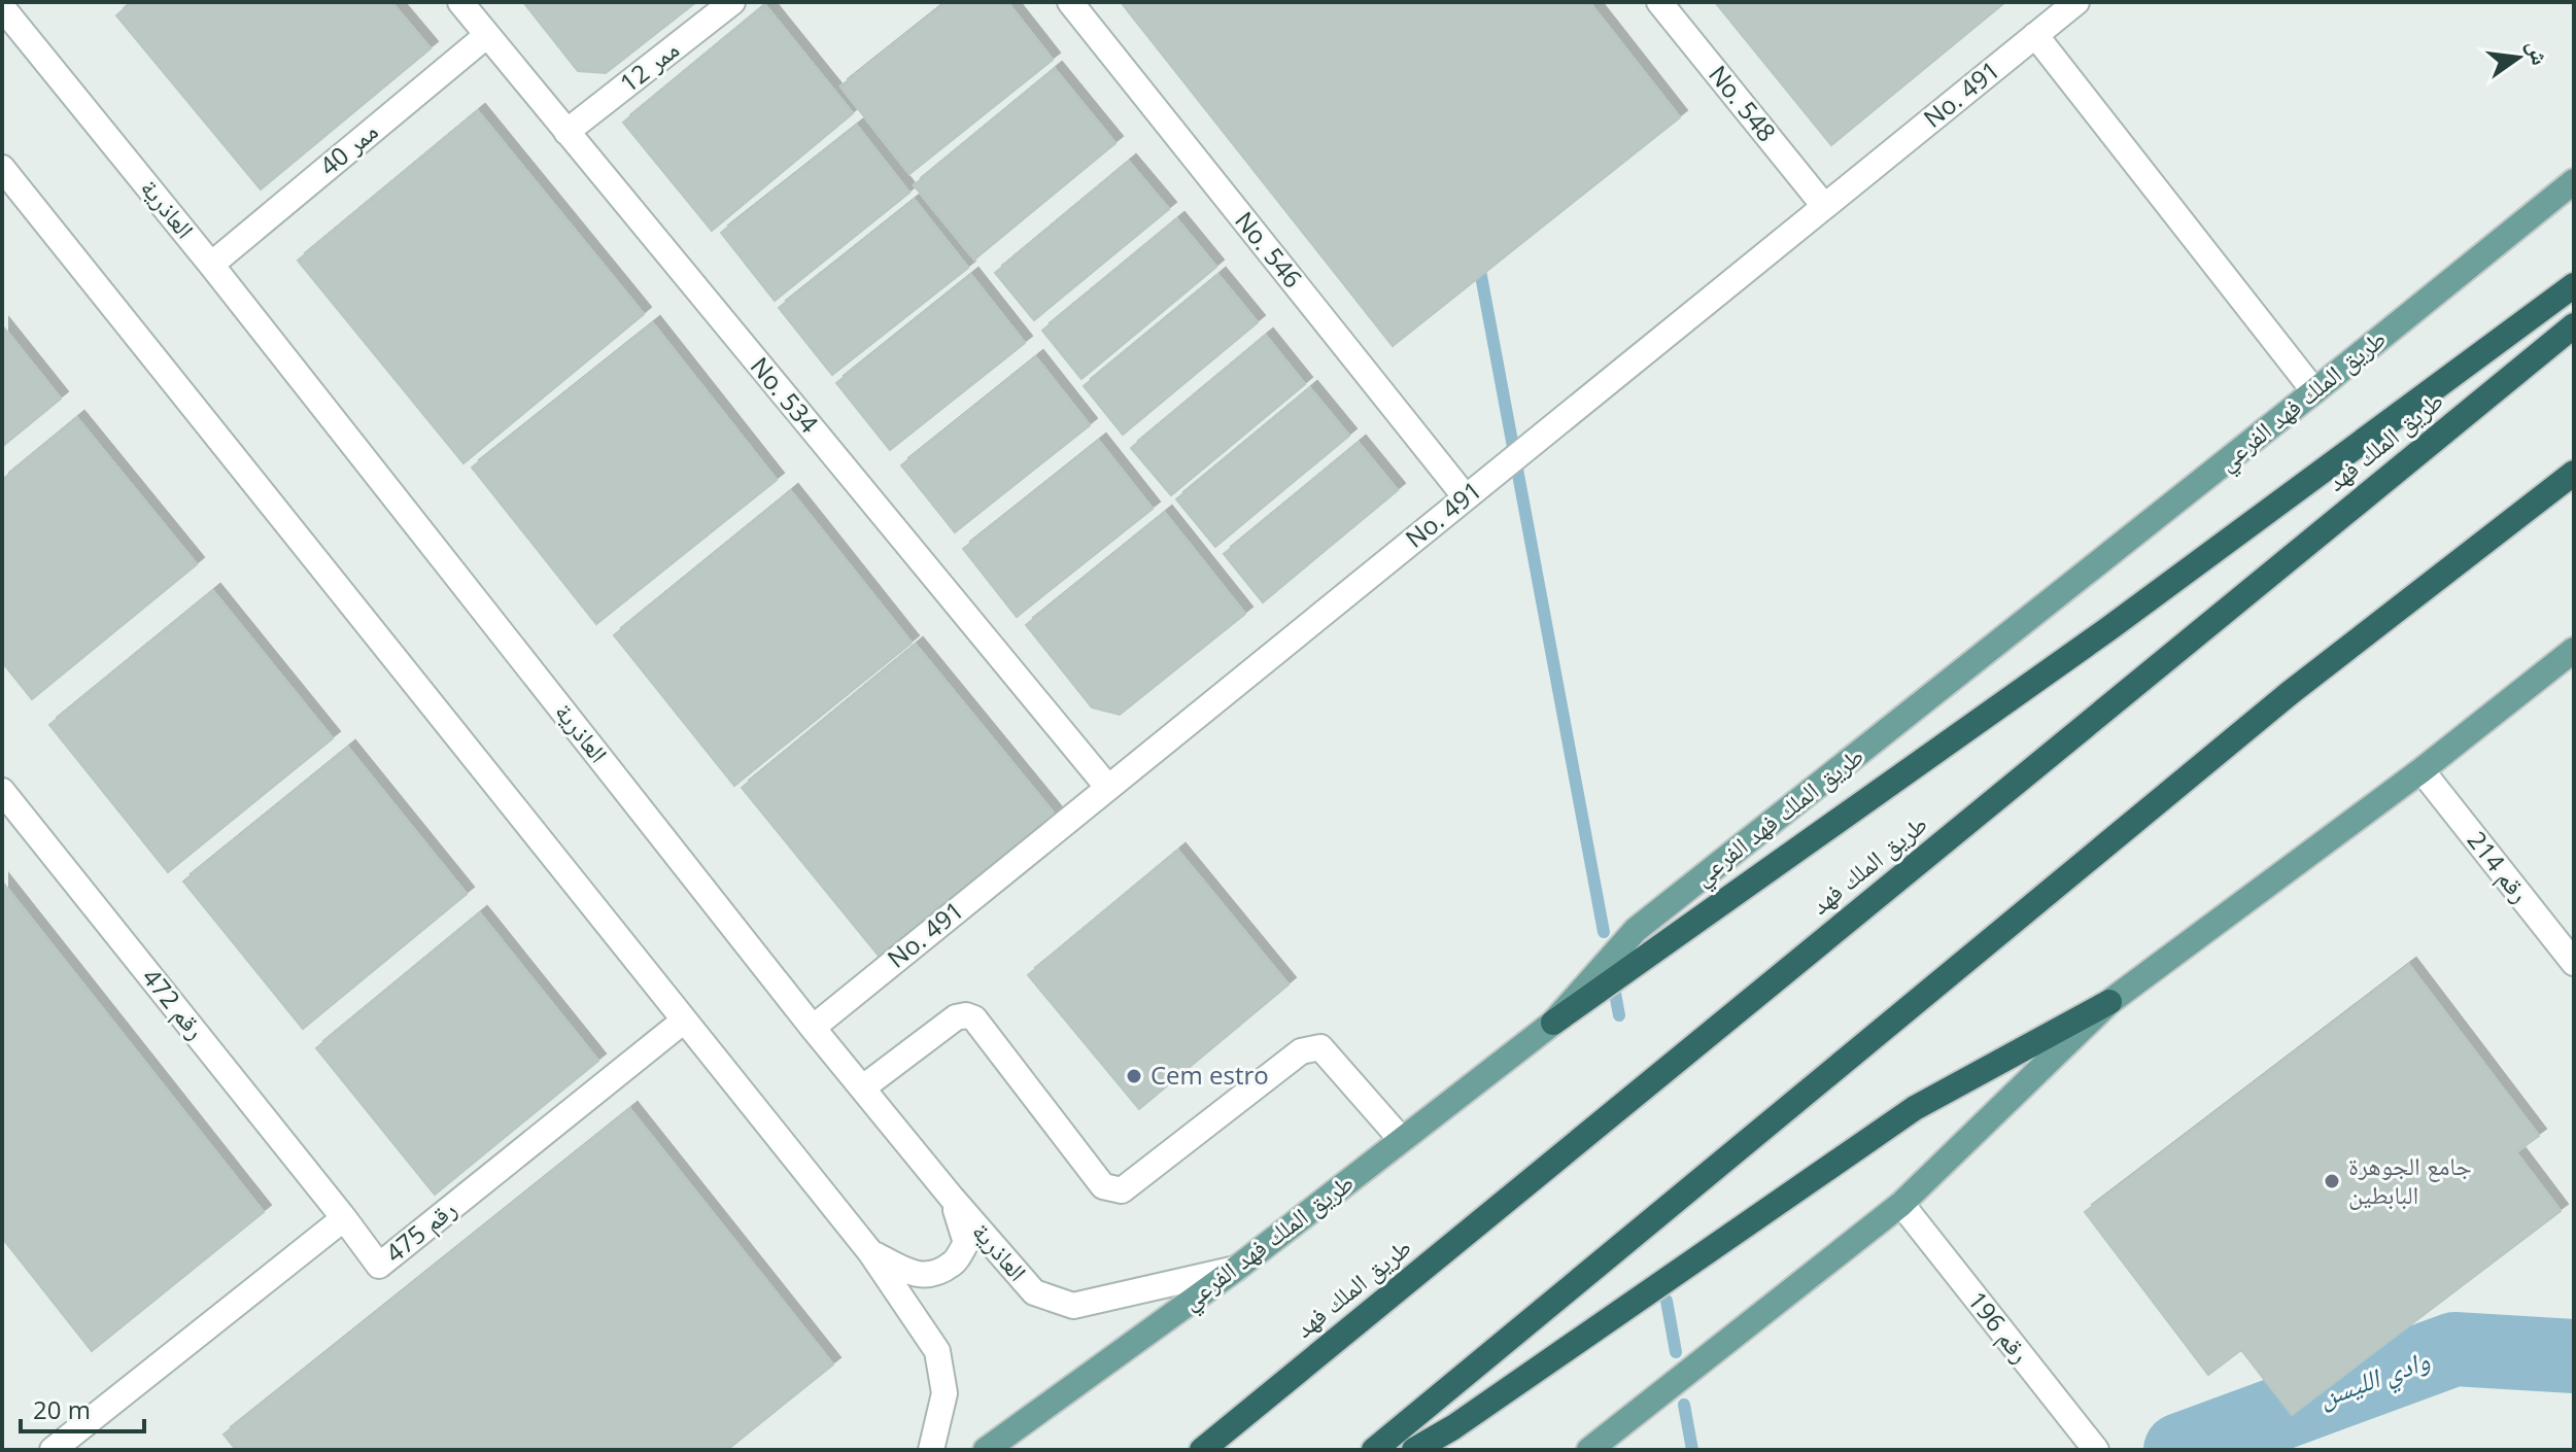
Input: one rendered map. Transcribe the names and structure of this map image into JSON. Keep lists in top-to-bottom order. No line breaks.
{"streets":{"highway":["طريق الملك فهد"],"main road":["طريق الملك فهد الفرعي"],"street":["ممر 12","No. 491","No. 548","ممر 40","العاذرية","No. 546","No. 534","رقم 214","رقم 472","رقم 475","رقم 196"]},"crossings":[["ممر 12","No. 534"],["No. 491","No. 548"],["No. 491","العاذرية"],["No. 491","No. 546"],["No. 491","No. 534"],["ممر 40","العاذرية"],["ممر 40","No. 534"],["العاذرية","طريق الملك فهد الفرعي"],["رقم 472","رقم 475"]],"water":["وادي الليسن"],"places":["Cem estro","جامع الجوهرة البابطين"],"scale_bar":"20 m","north":"right"}
